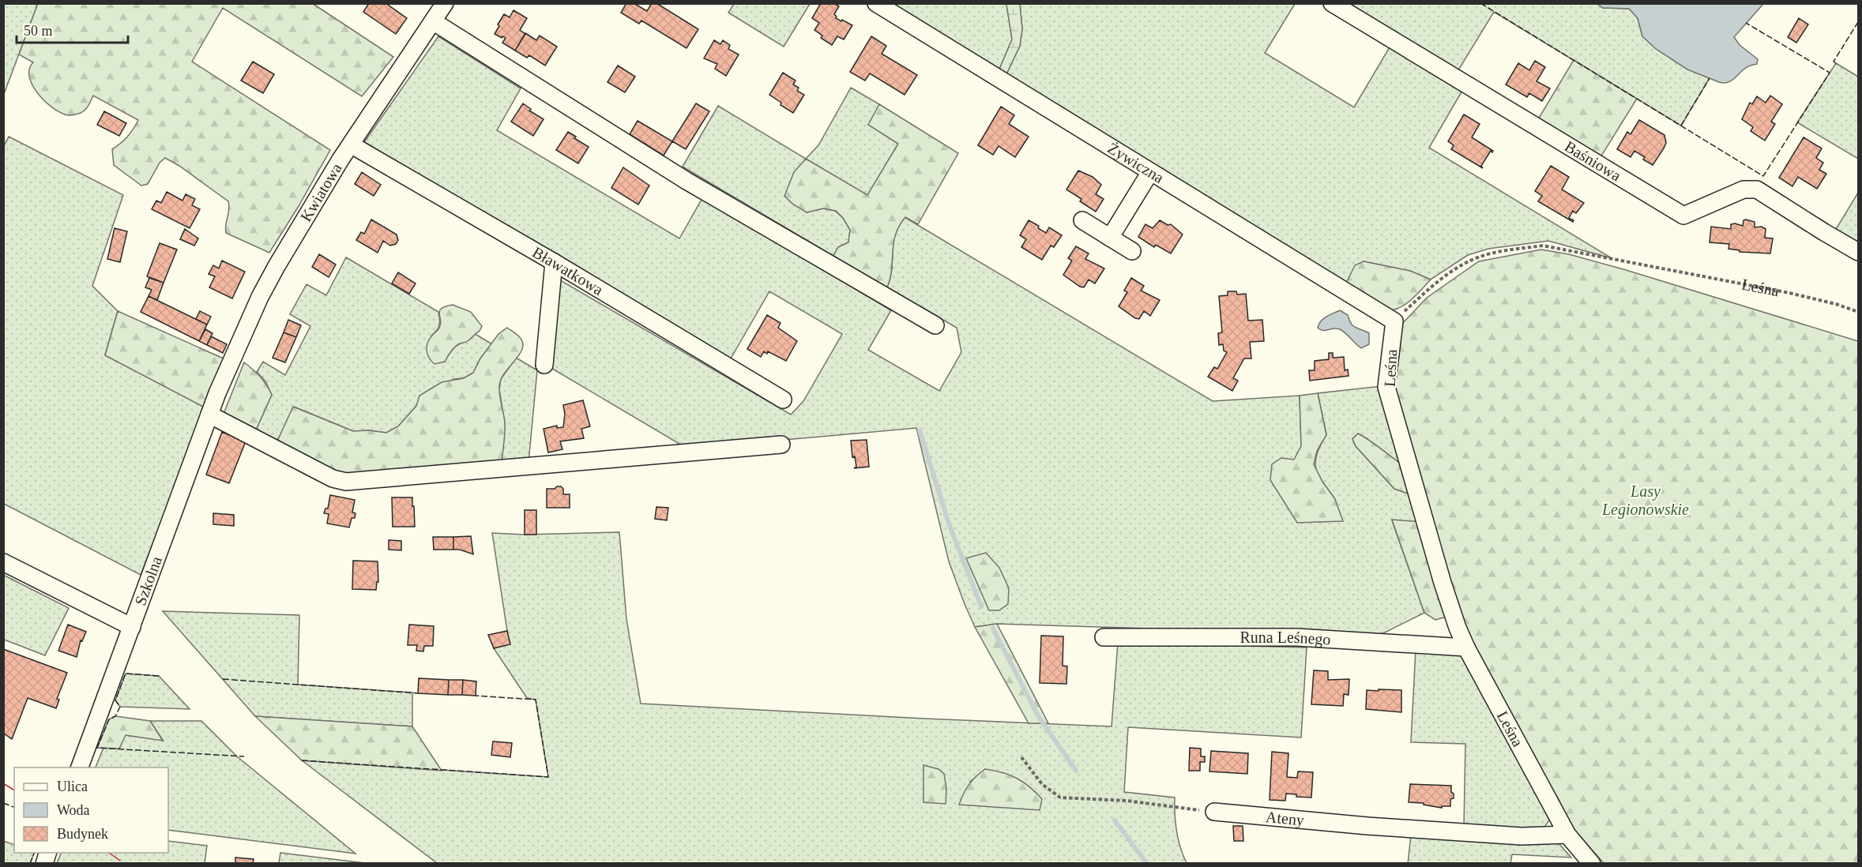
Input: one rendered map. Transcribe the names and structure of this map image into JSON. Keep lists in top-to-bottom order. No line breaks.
{"streets":{"street":["Baśniowa","Żywiczna","Kwiatowa","Bławatkowa","Leśna","Szkolna","Runa Leśnego","Ateny"]},"crossings":[["Żywiczna","Leśna"],["Kwiatowa","Bławatkowa"],["Kwiatowa","Szkolna"],["Leśna","Runa Leśnego"],["Leśna","Ateny"]],"parks":["Lasy Legionowskie"],"legend":["Ulica","Woda","Budynek"],"scale_bar":"50 m"}
